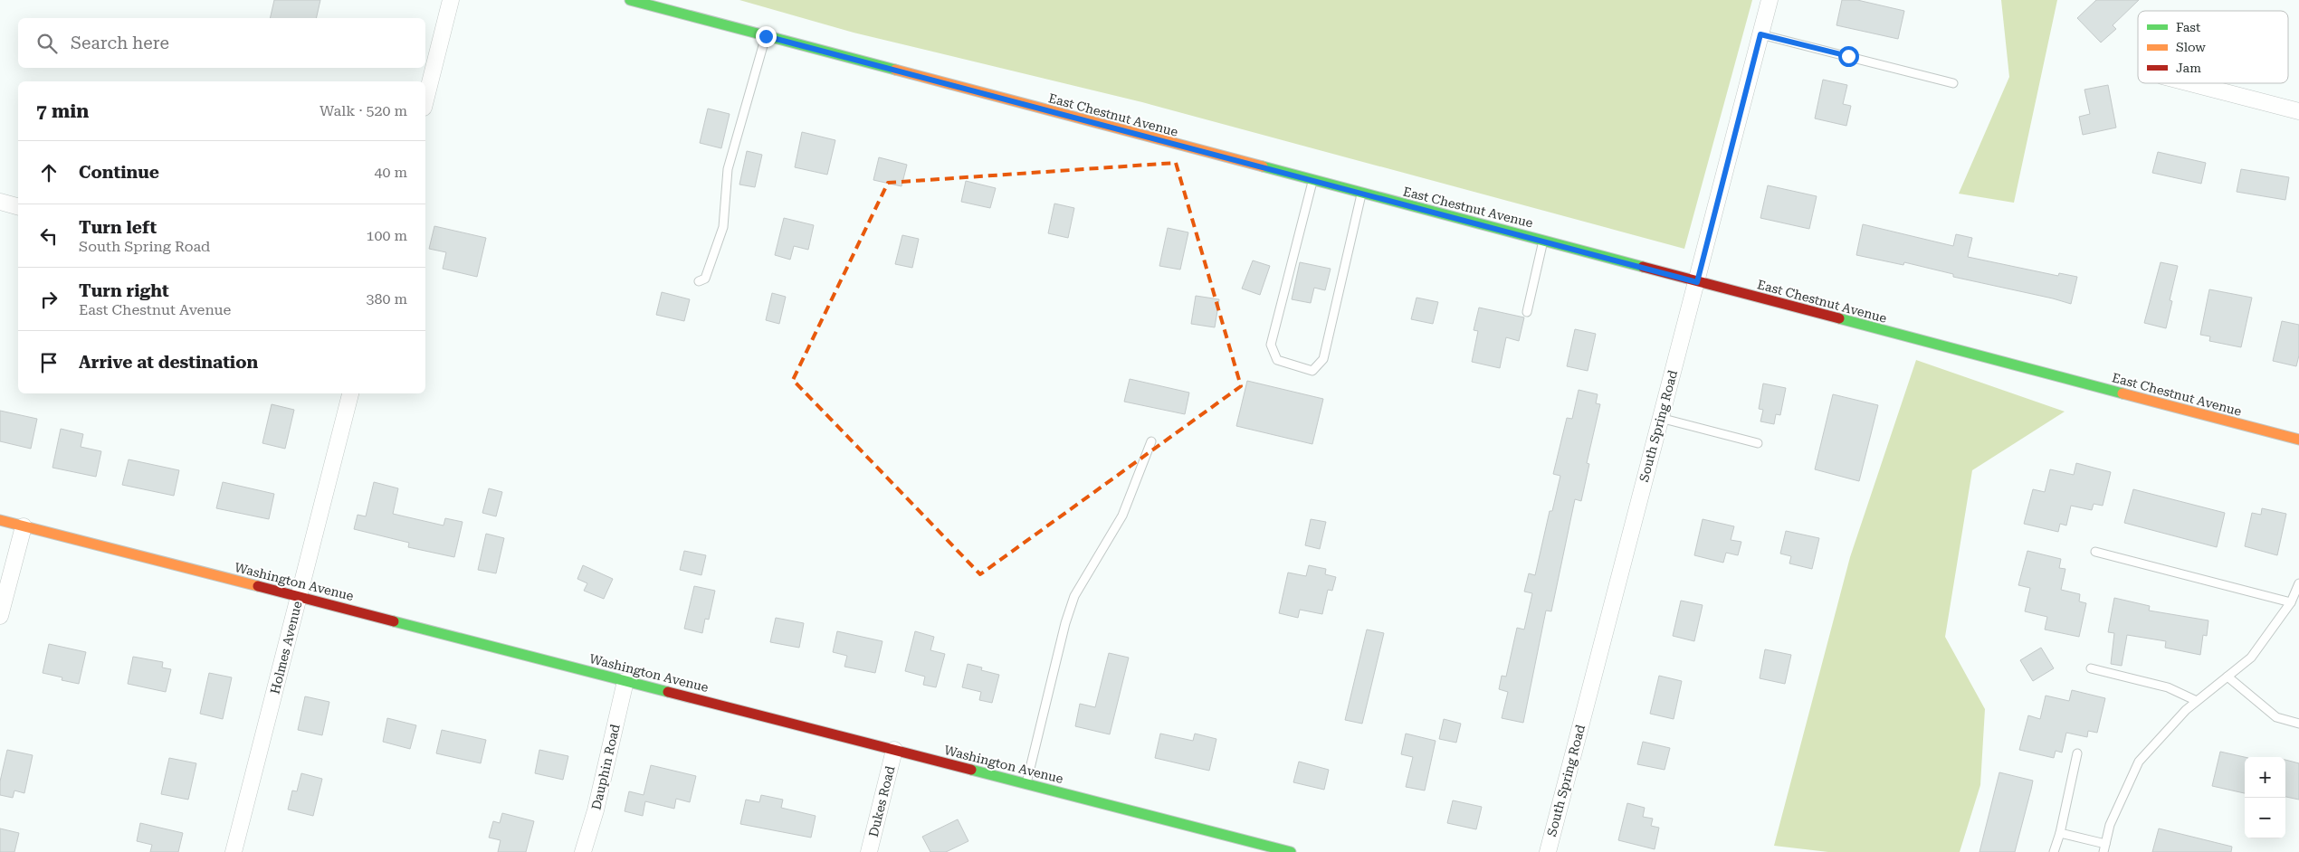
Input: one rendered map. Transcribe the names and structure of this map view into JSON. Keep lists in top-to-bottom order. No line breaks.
{"streets":{"street":["East Chestnut Avenue","South Spring Road","Washington Avenue","Holmes Avenue","Dauphin Road","Dukes Road"]},"crossings":[["East Chestnut Avenue","South Spring Road"],["Washington Avenue","Holmes Avenue"],["Washington Avenue","Dauphin Road"],["Washington Avenue","Dukes Road"]],"legend":["Fast","Slow","Jam"],"page":{"search":"Search here","heading":["7 min","Walk · 520 m"],"list":[["Continue","40 m"],["Turn left","South Spring Road","100 m"],["Turn right","East Chestnut Avenue","380 m"],"Arrive at destination"],"map_buttons":["+","−"]}}
